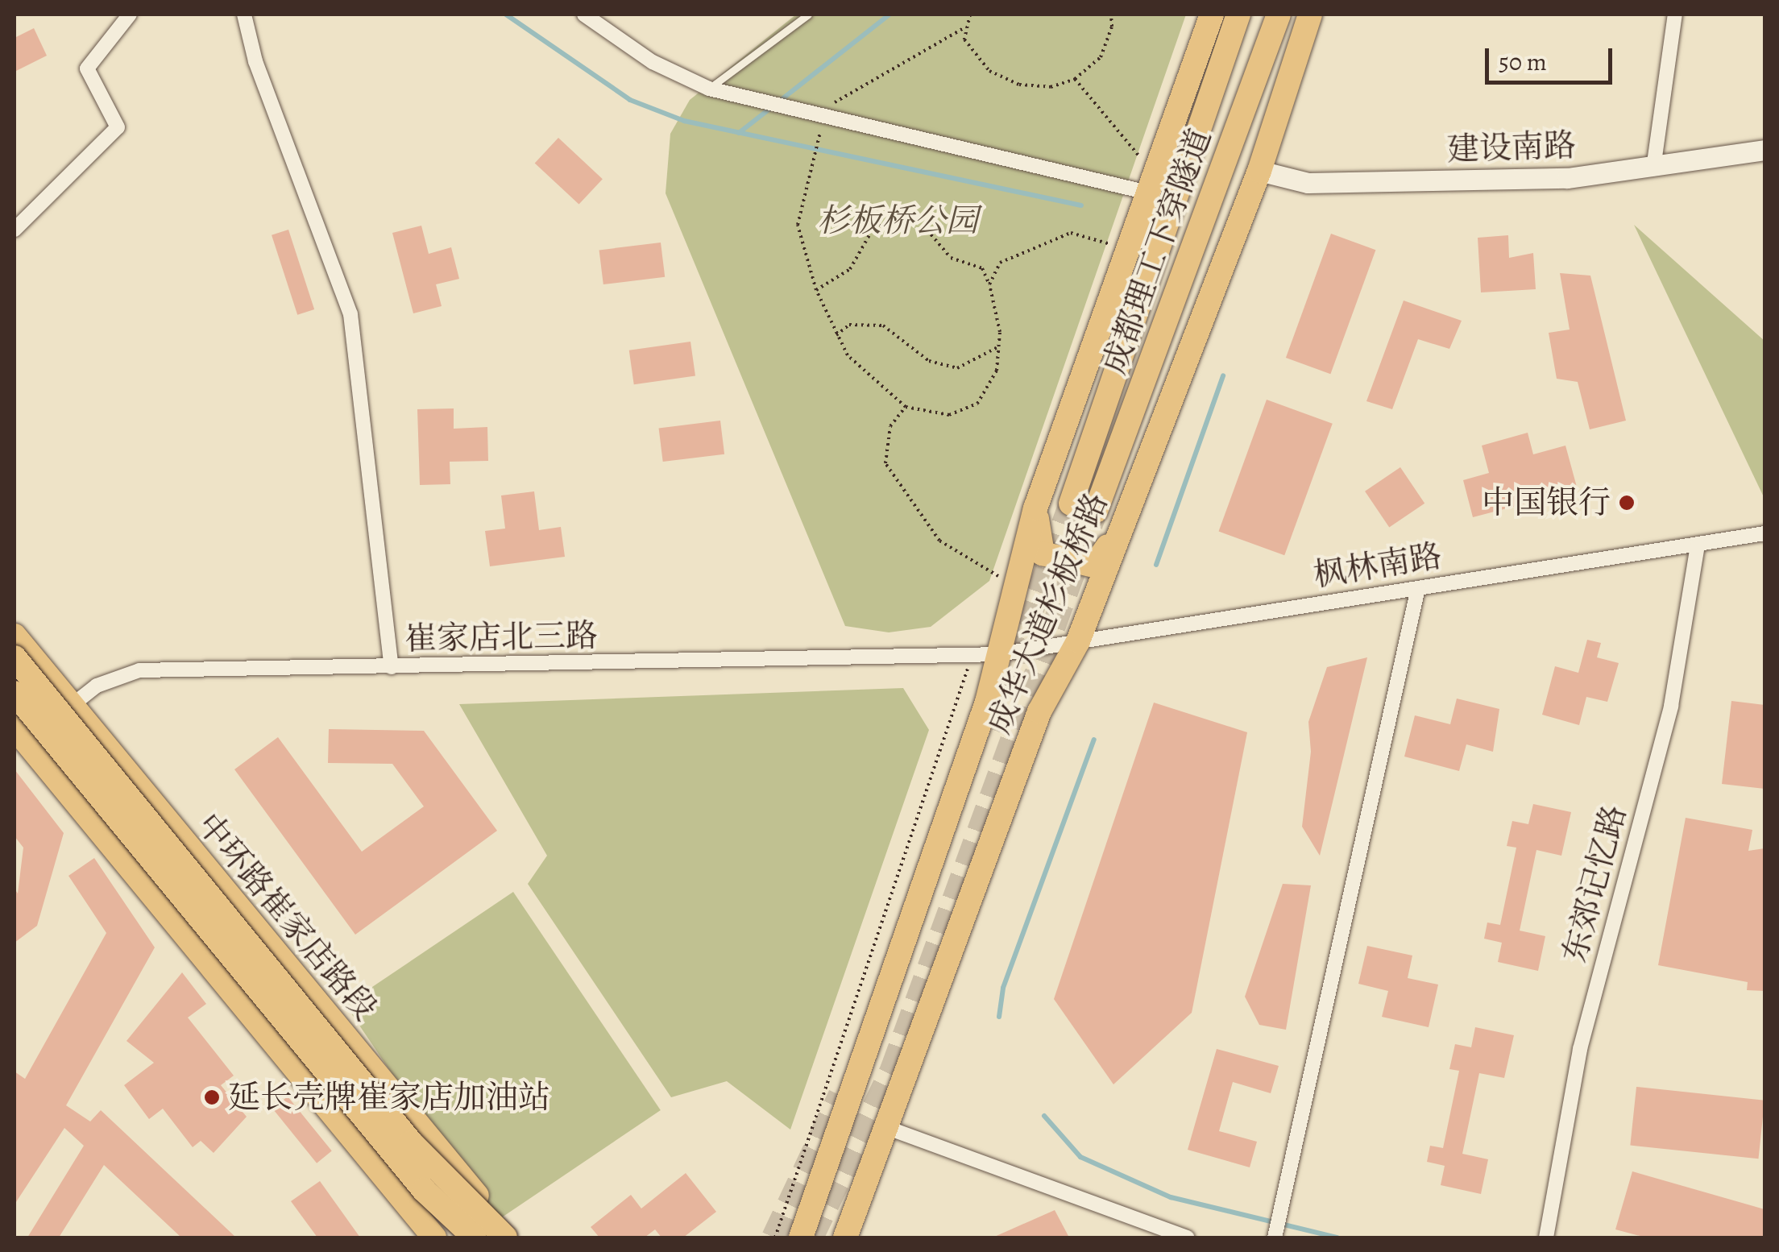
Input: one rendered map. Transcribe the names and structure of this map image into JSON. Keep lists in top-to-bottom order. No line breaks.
{"streets":{"main road":["成都理工下穿隧道","成华大道杉板桥路","中环路崔家店路段"],"street":["建设南路","枫林南路","崔家店北三路","东郊记忆路"]},"crossings":[["建设南路","成华大道杉板桥路"],["枫林南路","成华大道杉板桥路"],["枫林南路","崔家店北三路"],["枫林南路","东郊记忆路"],["成华大道杉板桥路","崔家店北三路"],["崔家店北三路","中环路崔家店路段"]],"parks":["杉板桥公园"],"places":["中国银行","延长壳牌崔家店加油站"],"scale_bar":"50 m"}
